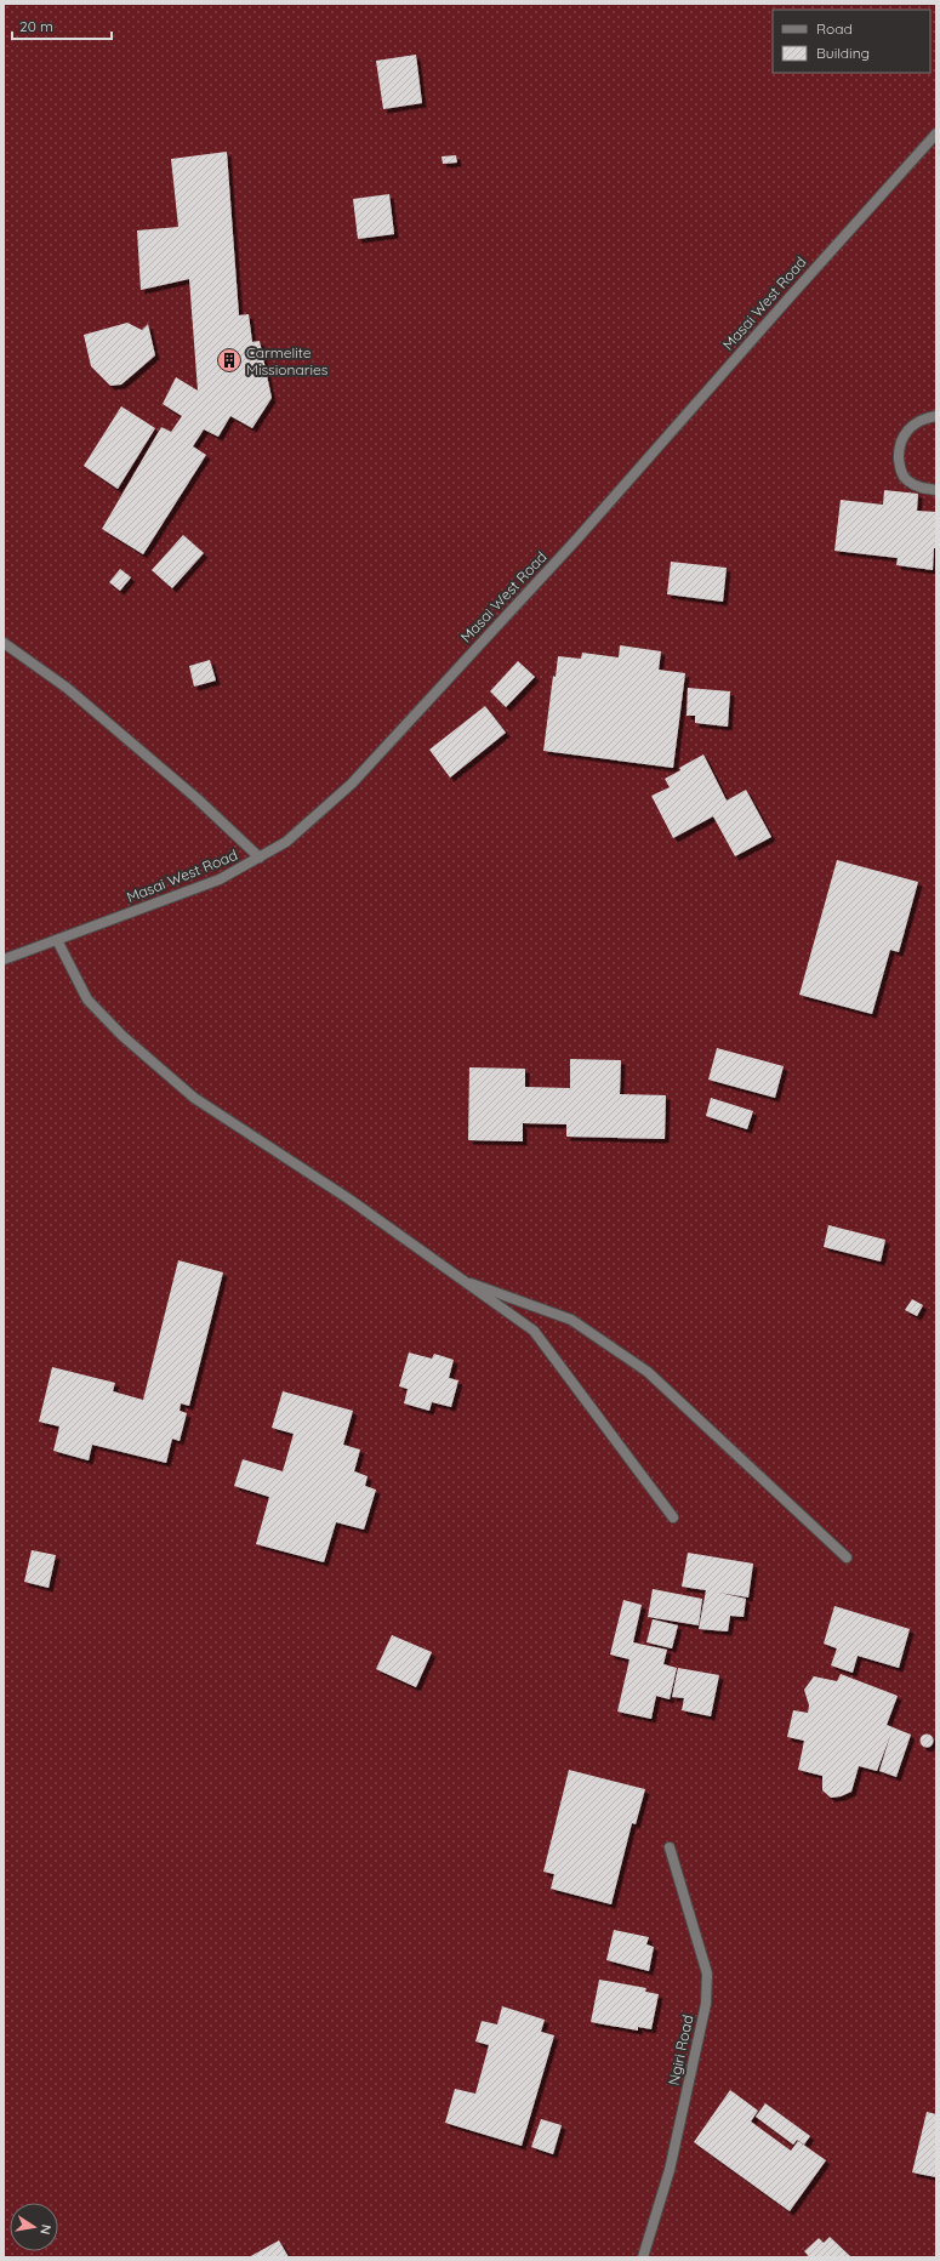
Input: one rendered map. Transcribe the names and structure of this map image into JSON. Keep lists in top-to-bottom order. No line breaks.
{"streets":{"street":["Masai West Road","Ngiri Road"]},"places":{"building":["Carmelite Missionaries"]},"legend":["Road","Building"],"scale_bar":"20 m","north":"right"}
